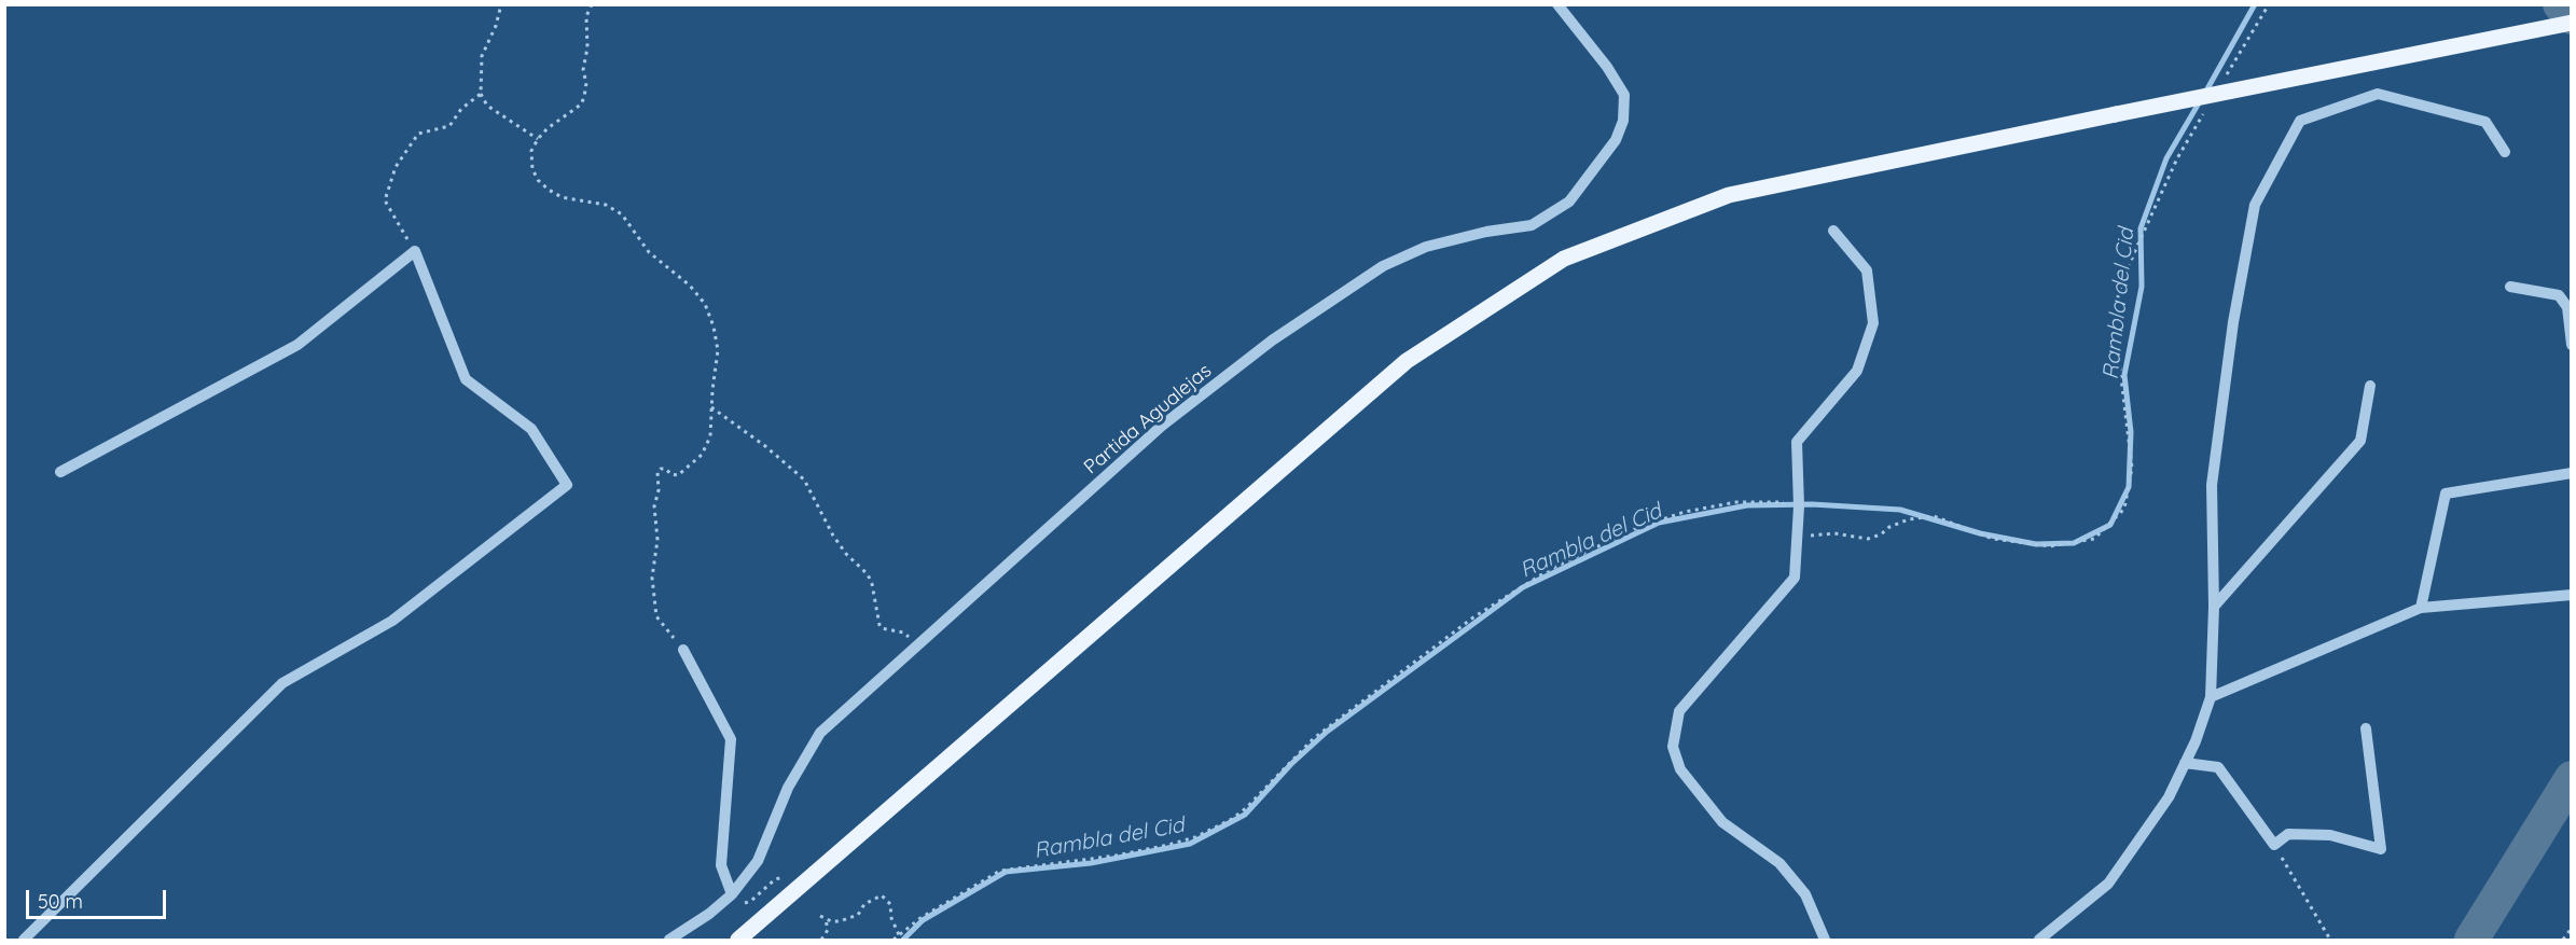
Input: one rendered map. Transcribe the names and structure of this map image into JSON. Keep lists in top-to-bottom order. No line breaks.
{"streets":{"street":["Partida Agualejas"]},"water":["Rambla del Cid"],"scale_bar":"50 m"}
